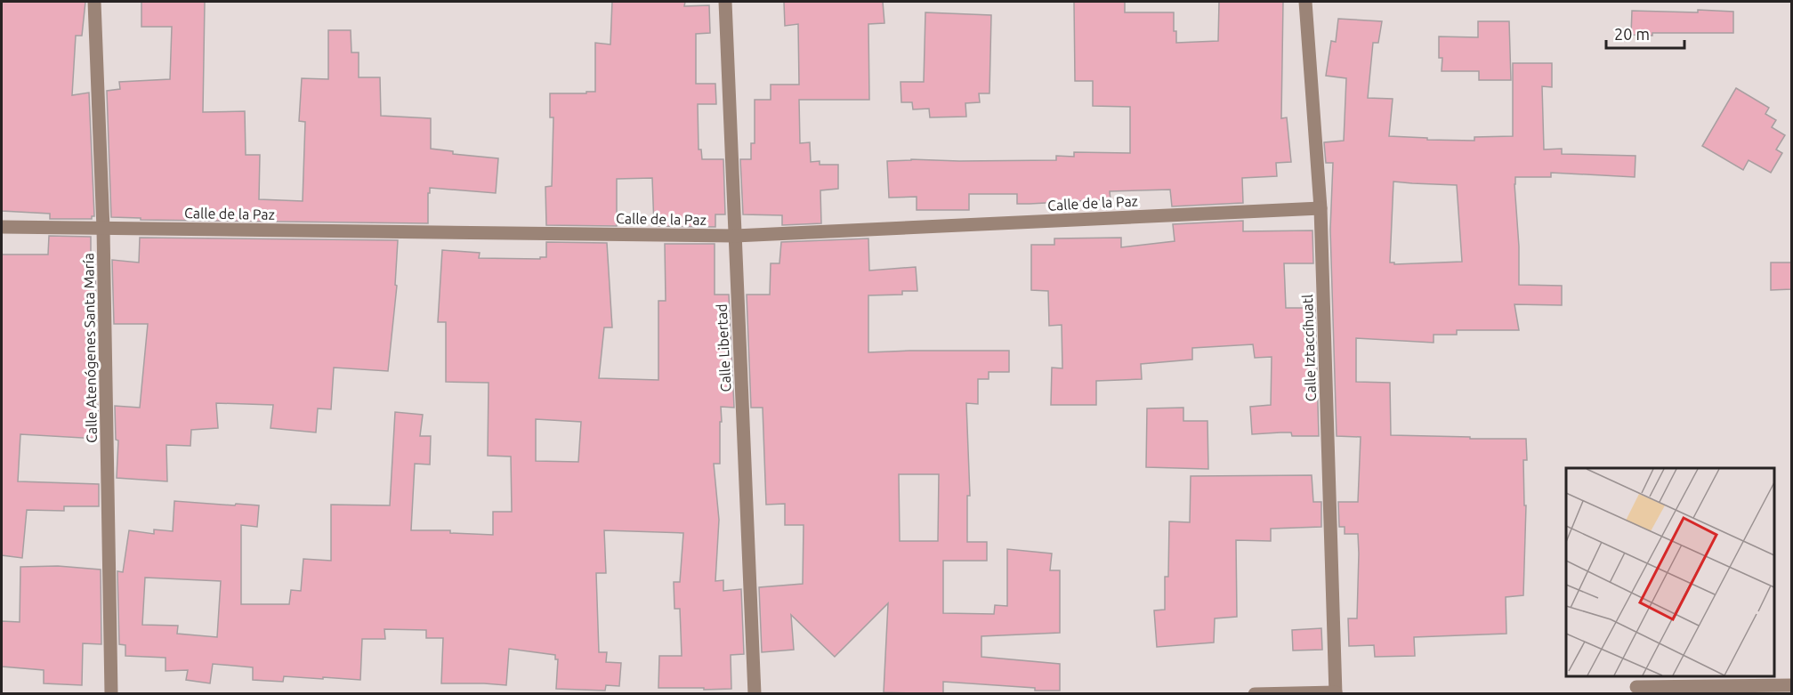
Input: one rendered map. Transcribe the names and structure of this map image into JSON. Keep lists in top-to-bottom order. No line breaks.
{"streets":{"street":["Calle de la Paz","Calle Atenógenes Santa María","Calle Libertad","Calle Iztaccíhuatl"]},"crossings":[["Calle de la Paz","Calle Atenógenes Santa María"],["Calle de la Paz","Calle Libertad"],["Calle de la Paz","Calle Iztaccíhuatl"]],"scale_bar":"20 m"}
